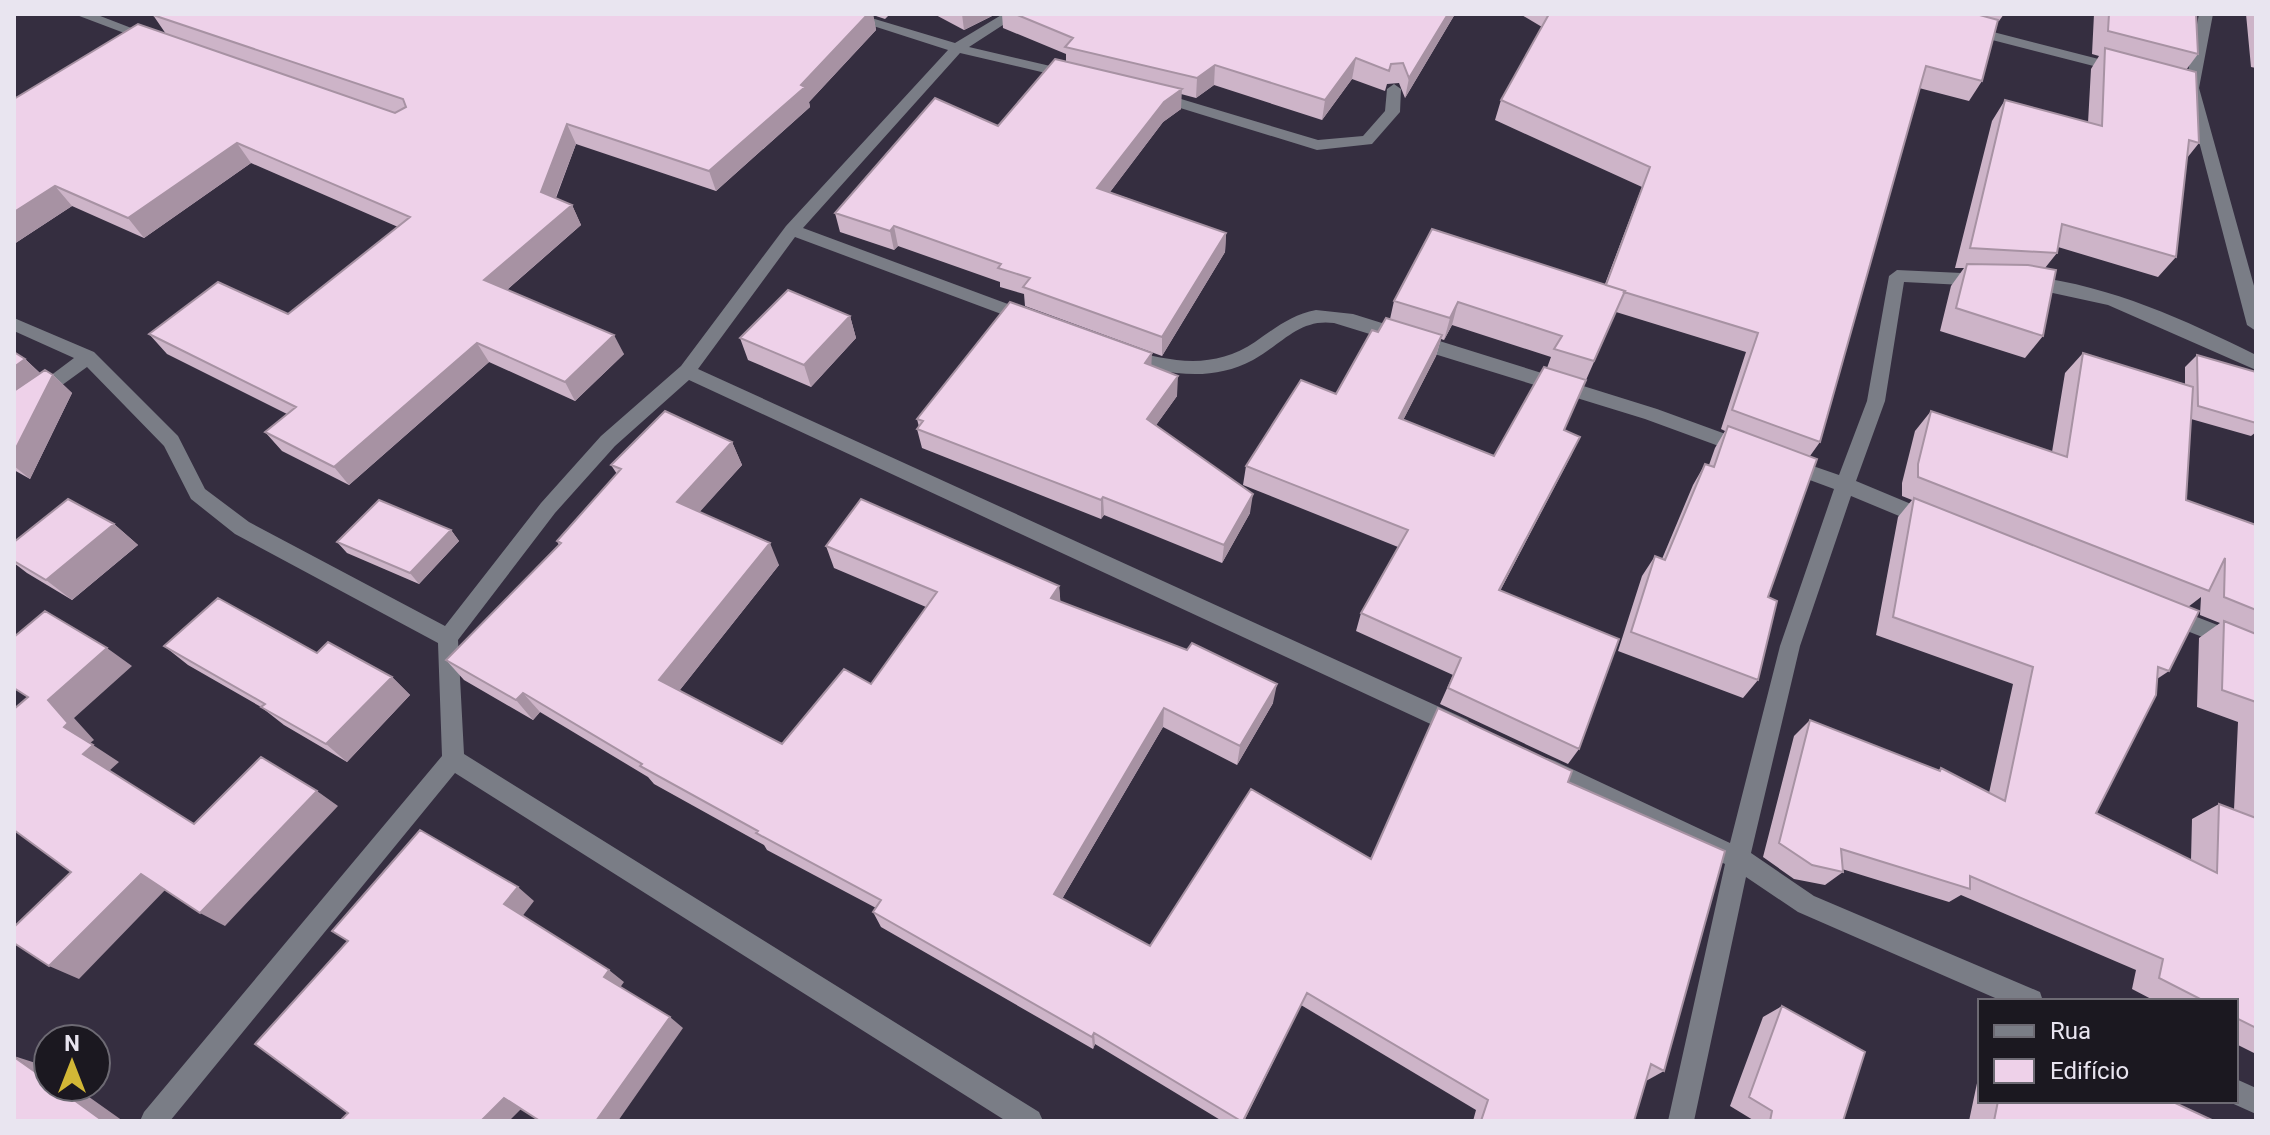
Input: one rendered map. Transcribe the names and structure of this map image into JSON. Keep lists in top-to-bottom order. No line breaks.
{"legend":["Rua","Edifício"],"north":"top"}
